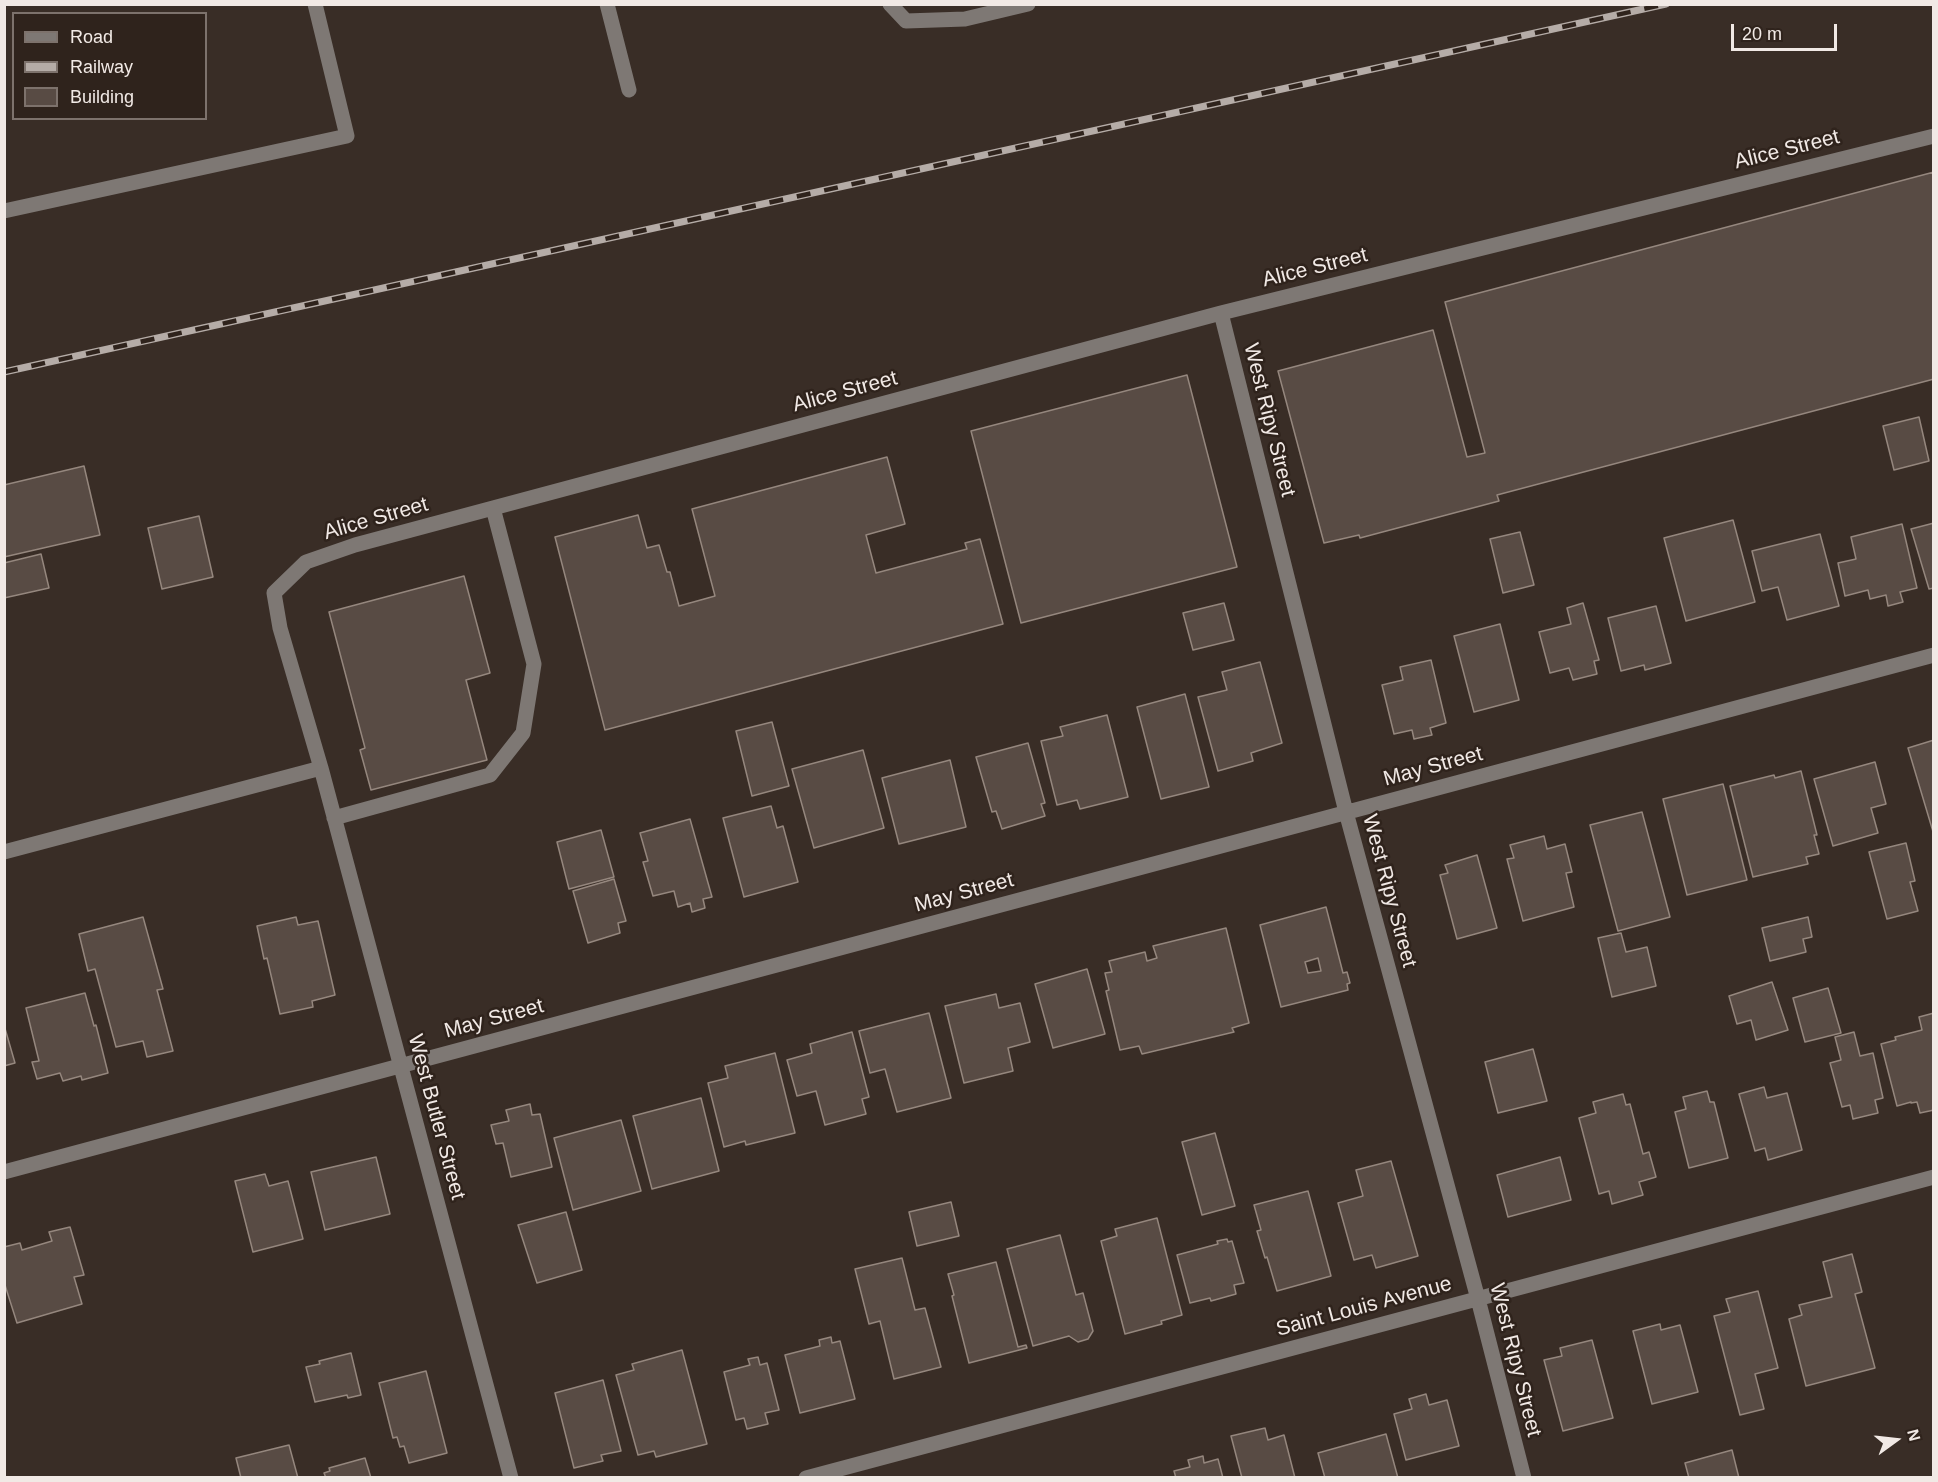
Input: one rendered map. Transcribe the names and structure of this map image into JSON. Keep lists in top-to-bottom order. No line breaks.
{"streets":{"street":["Alice Street","West Ripy Street","May Street","West Butler Street","Saint Louis Avenue"]},"crossings":[["Alice Street","West Ripy Street"],["Alice Street","West Butler Street"],["West Ripy Street","May Street"],["West Ripy Street","Saint Louis Avenue"],["May Street","West Butler Street"]],"legend":["Road","Railway","Building"],"scale_bar":"20 m","north":"right"}
